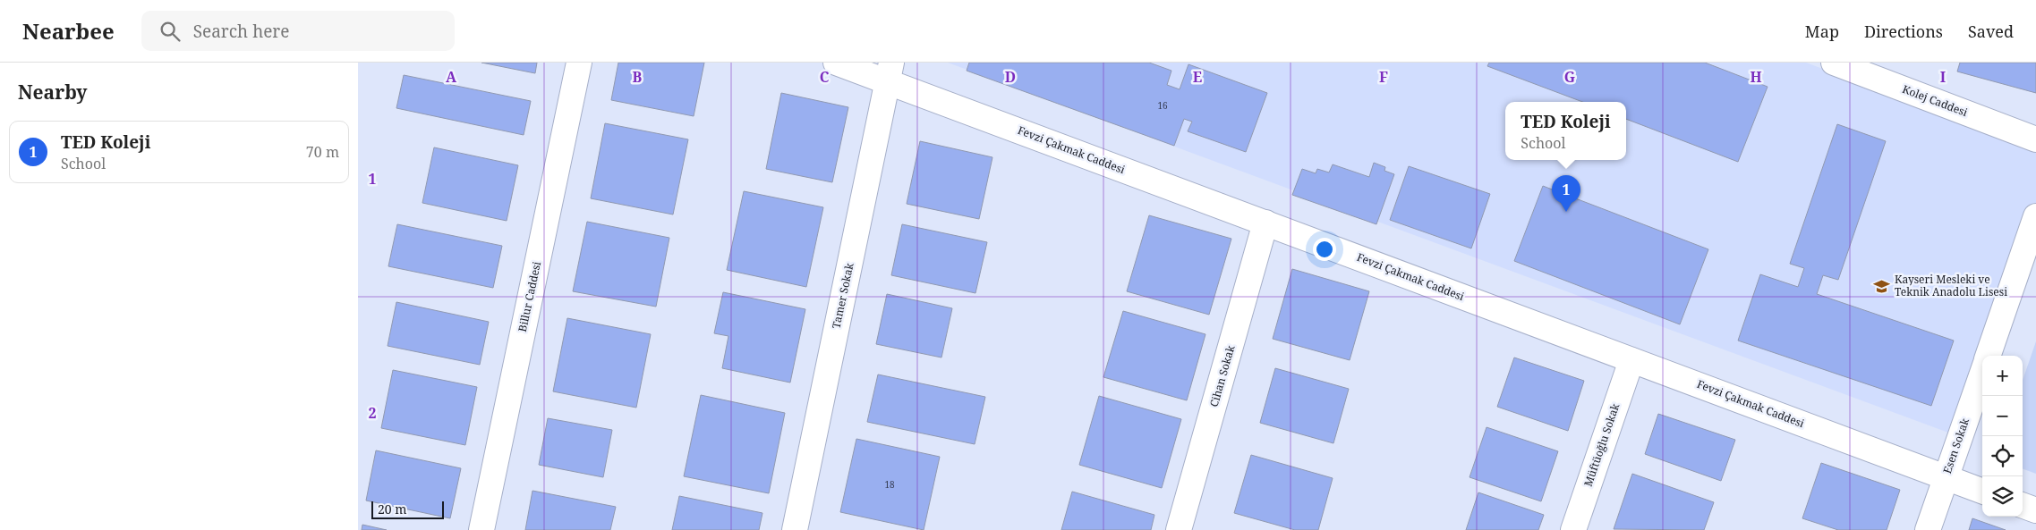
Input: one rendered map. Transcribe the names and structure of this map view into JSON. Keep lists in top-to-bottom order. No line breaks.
{"streets":{"street":["Kolej Caddesi","Fevzi Çakmak Caddesi","Tamer Sokak","Billur Caddesi","Cihan Sokak","Müftüoğlu Sokak","Esen Sokak"]},"crossings":[["Fevzi Çakmak Caddesi","Tamer Sokak"],["Fevzi Çakmak Caddesi","Cihan Sokak"],["Fevzi Çakmak Caddesi","Müftüoğlu Sokak"],["Fevzi Çakmak Caddesi","Esen Sokak"]],"places":{"school or university":["Kayseri Mesleki ve Teknik Anadolu Lisesi"]},"house_numbers":["16","18"],"scale_bar":"20 m","page":{"header":"Nearbee","search":"Search here","nav":["Map","Directions","Saved"],"heading":"Nearby","popup":["TED Koleji","School"],"list":[{"mark":"1","name":"TED Koleji","note":"School","value":"70 m"}],"pins":"1","map_buttons":["+","−"],"scale":"20 m"},"grid":{"columns":["A","B","C","D","E","F","G","H","I"],"rows":["1","2"]}}
